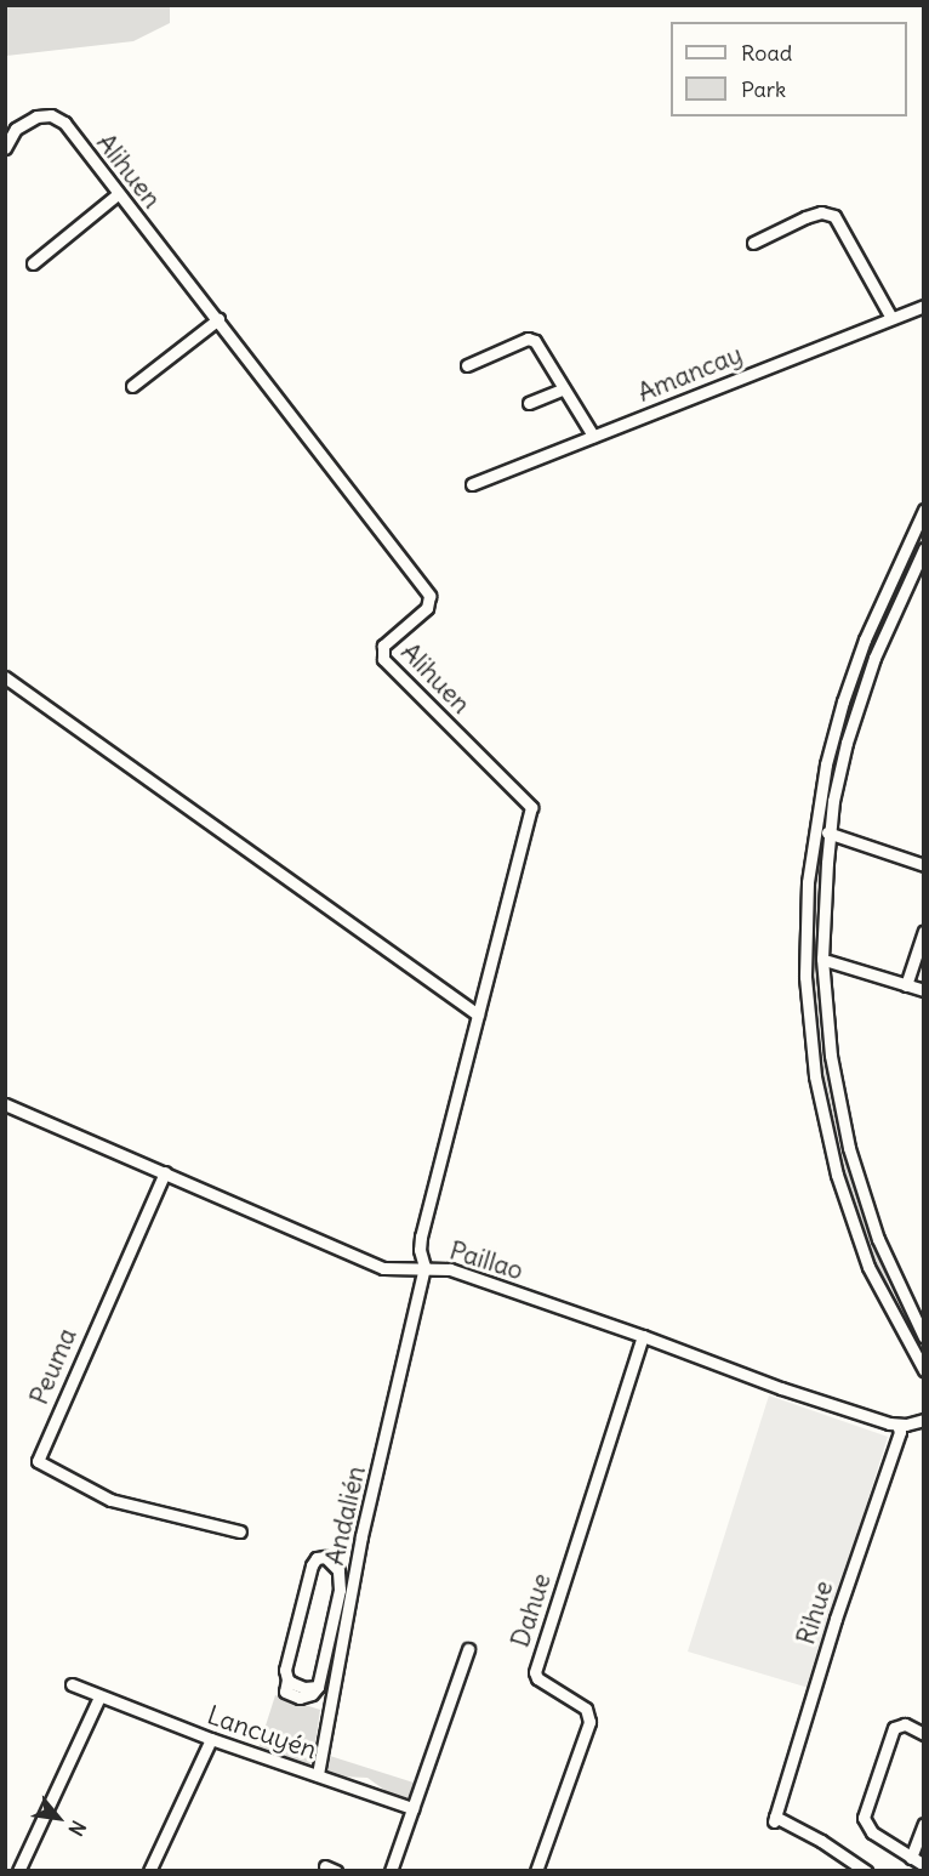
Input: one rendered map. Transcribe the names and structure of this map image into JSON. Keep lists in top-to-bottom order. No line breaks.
{"streets":{"street":["Alihuen","Amancay","Paillao","Peuma","Andalién","Dahue","Rihue","Lancuyén"]},"crossings":[["Alihuen","Paillao"],["Alihuen","Andalién"],["Paillao","Peuma"],["Paillao","Andalién"],["Paillao","Dahue"],["Paillao","Rihue"],["Andalién","Lancuyén"]],"legend":["Road","Park"],"north":"bottom right"}
